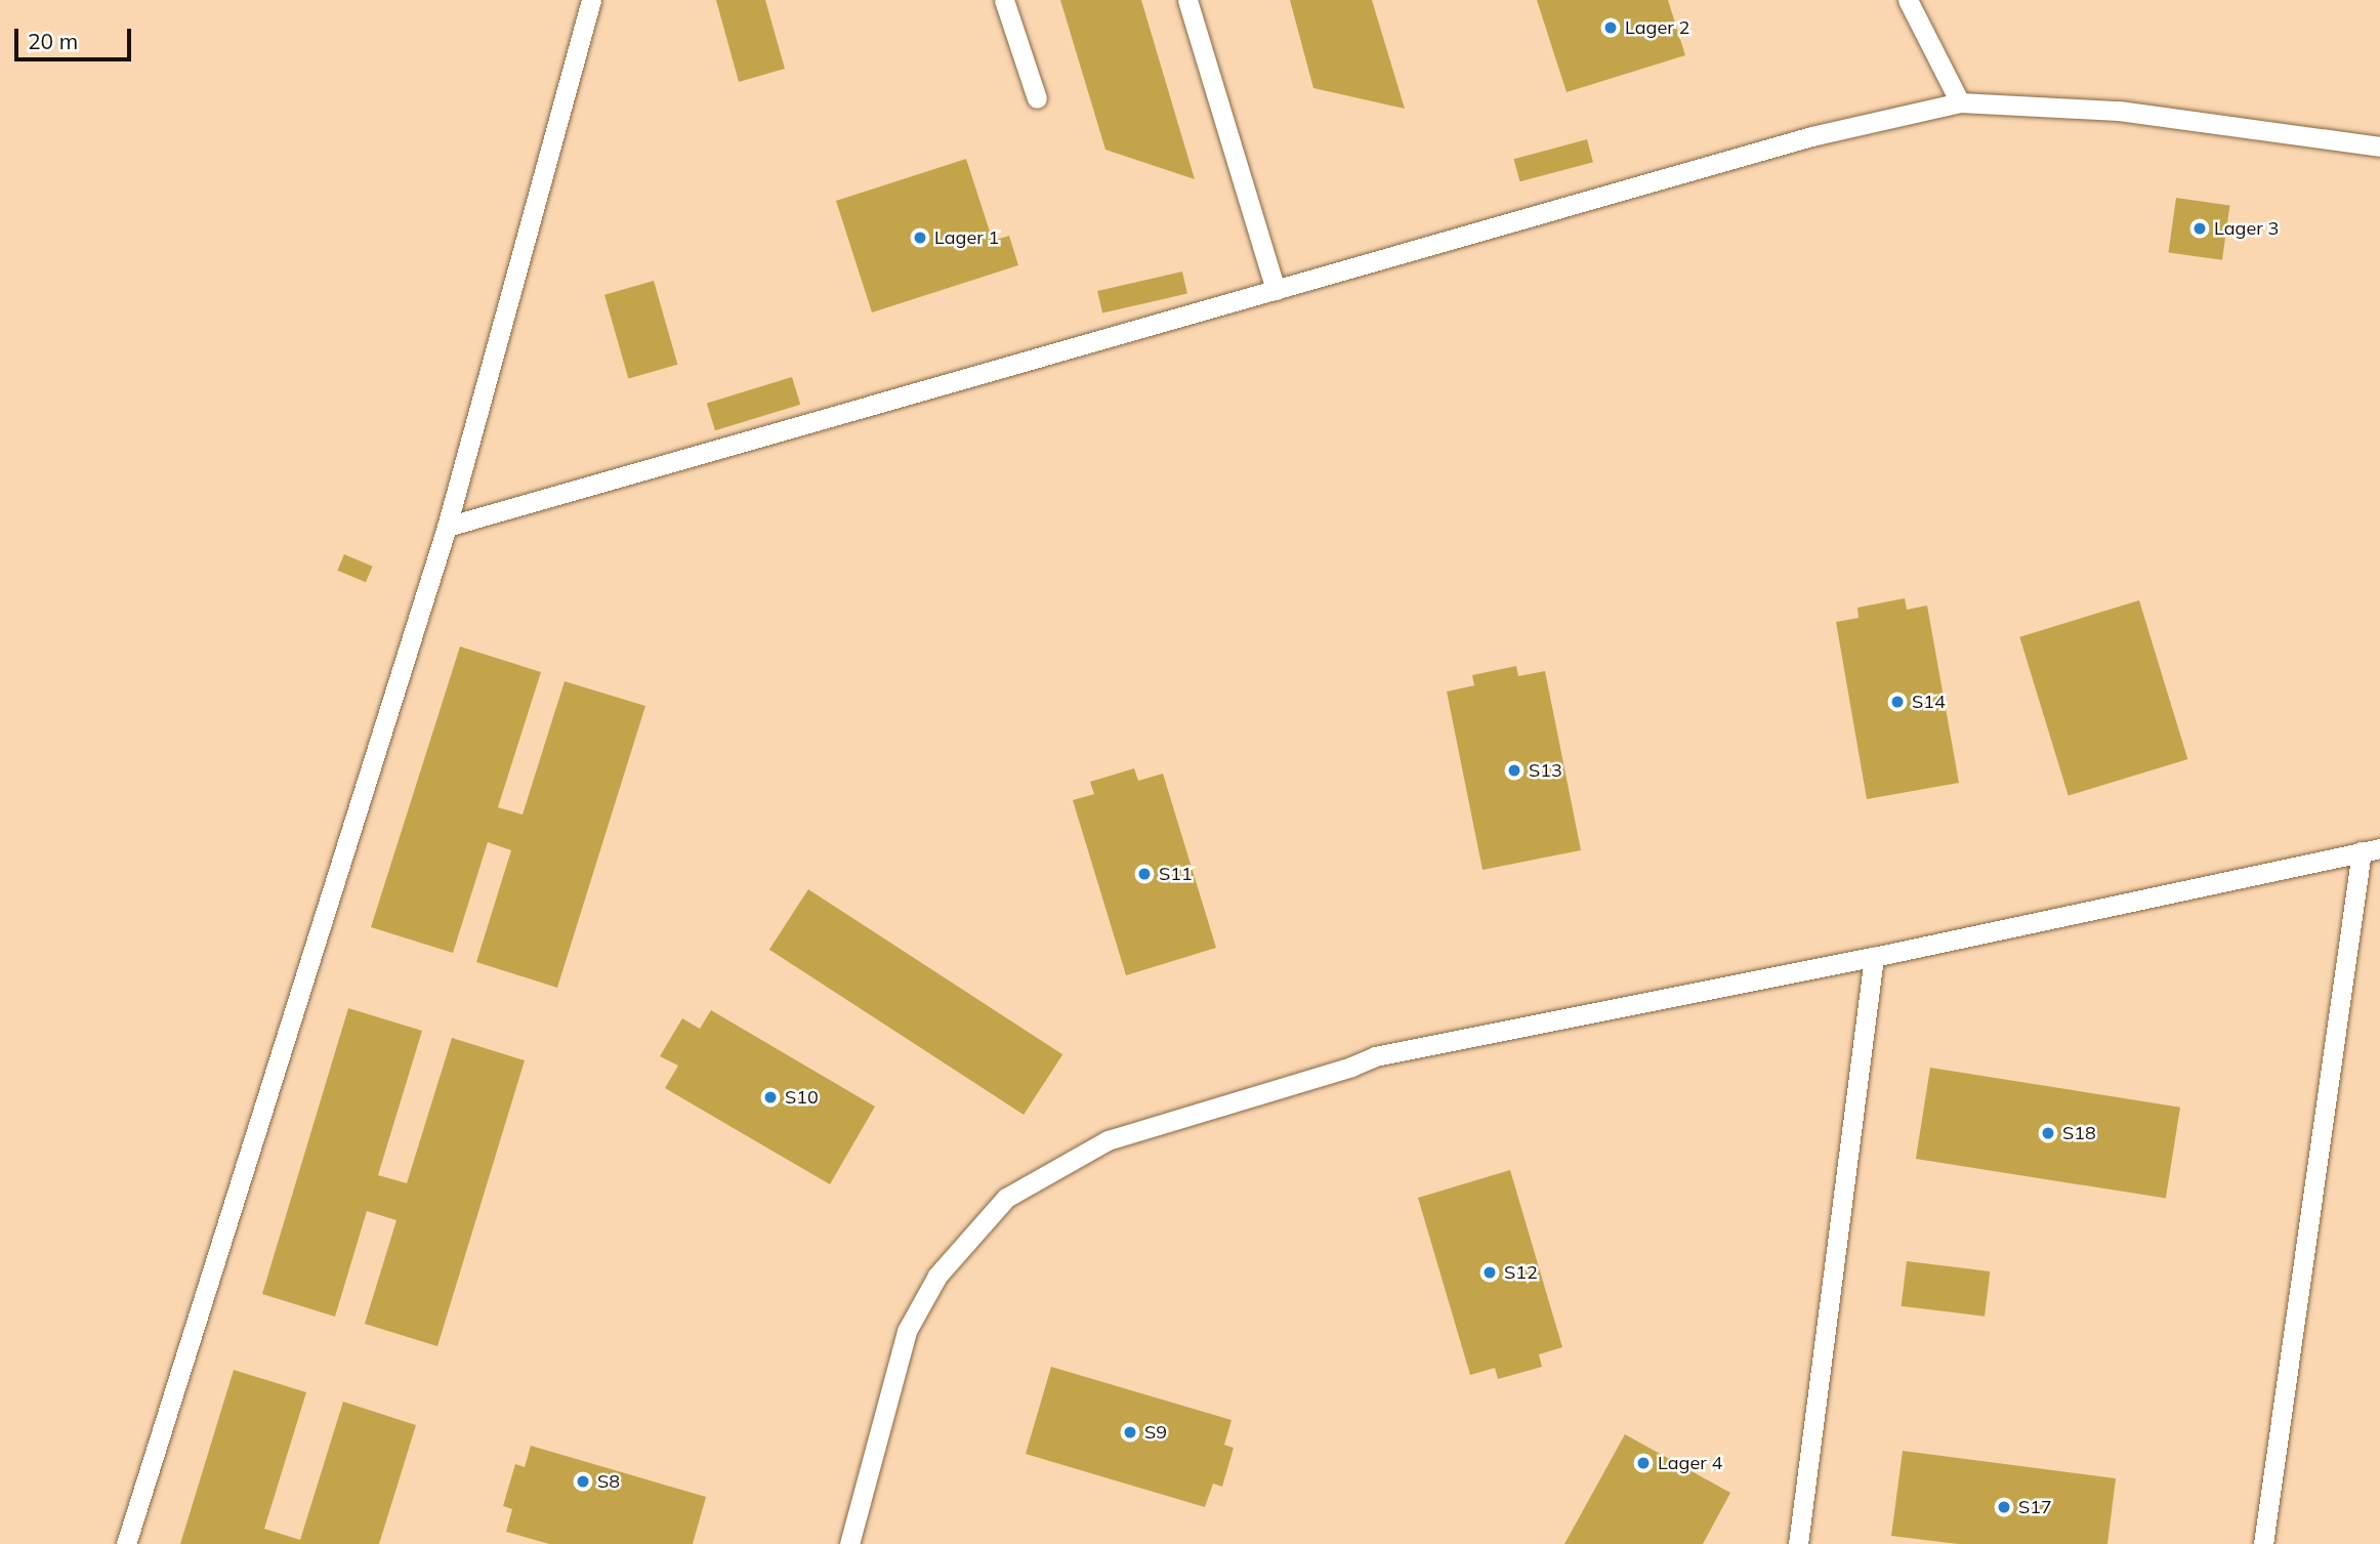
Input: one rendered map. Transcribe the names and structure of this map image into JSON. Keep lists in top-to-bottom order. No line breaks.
{"places":["Lager 2","Lager 3","Lager 1","S14","S13","S11","S10","S18","S12","S9","Lager 4","S8","S17"],"scale_bar":"20 m"}
